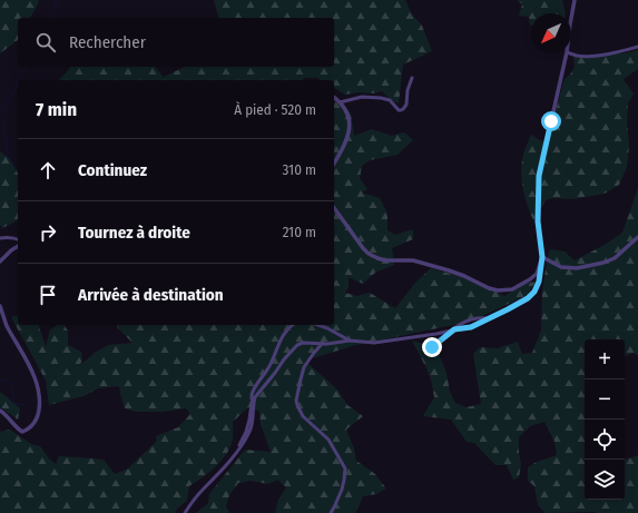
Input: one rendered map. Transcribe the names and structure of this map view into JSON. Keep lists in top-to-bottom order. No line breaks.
{"north":"bottom left","page":{"search":"Rechercher","heading":["7 min","À pied · 520 m"],"list":[["Continuez","310 m"],["Tournez à droite","210 m"],"Arrivée à destination"],"map_buttons":["+","−"]}}
